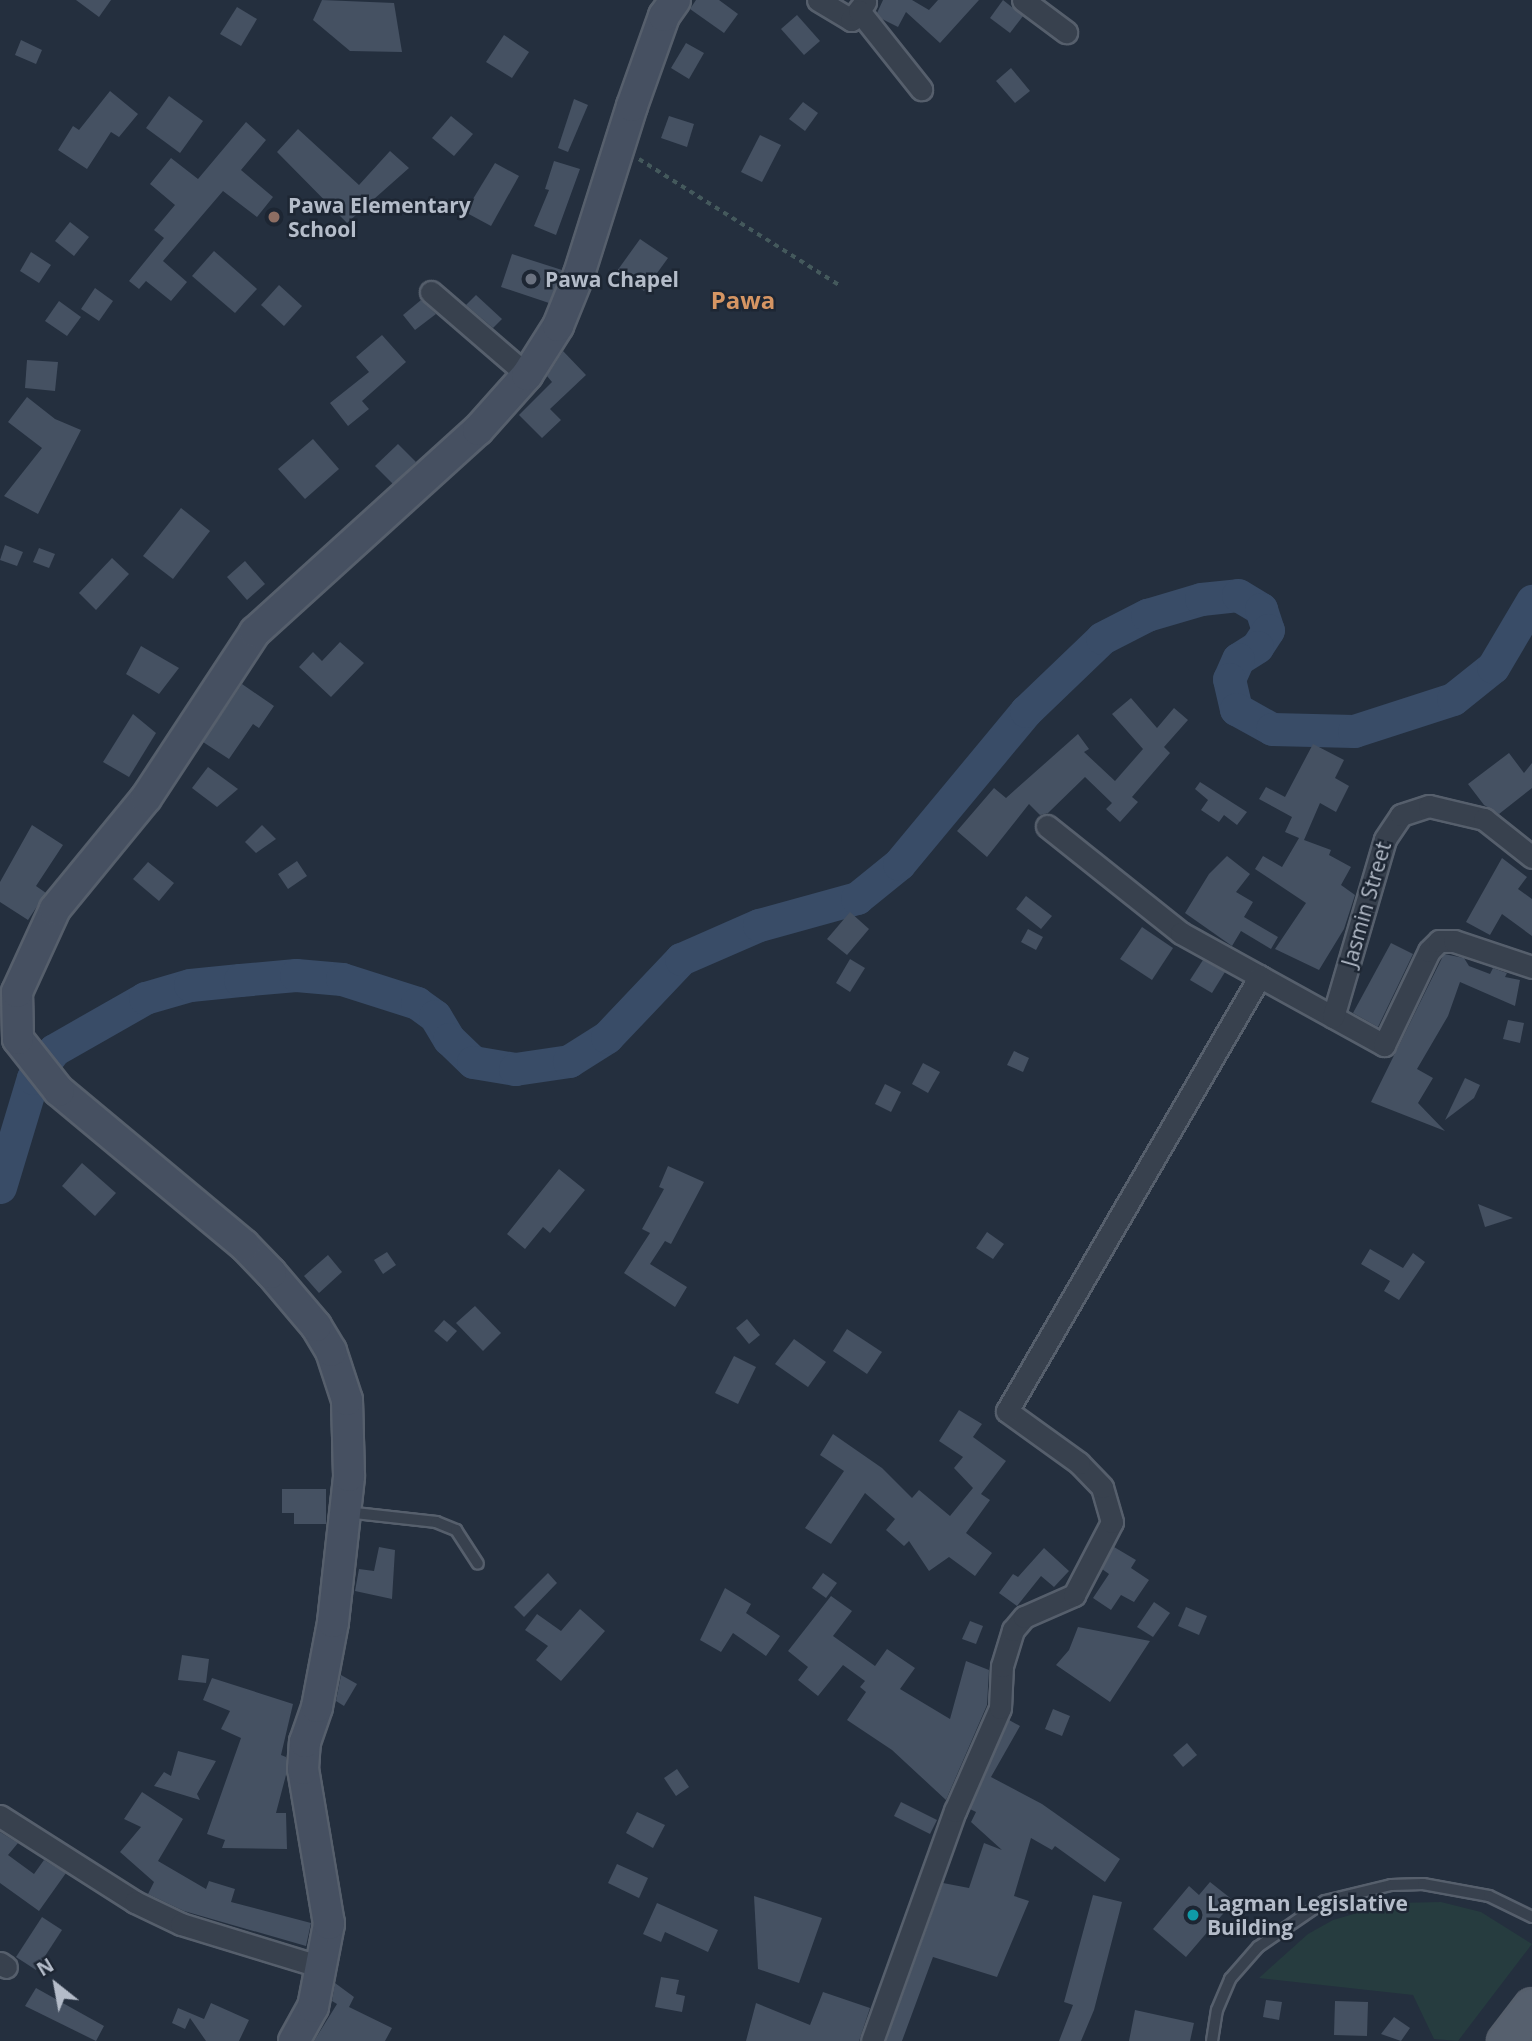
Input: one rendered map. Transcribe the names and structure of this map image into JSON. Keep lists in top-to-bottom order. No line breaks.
{"streets":{"street":["Jasmin Street"]},"districts":["Pawa"],"places":["Pawa Elementary School","Pawa Chapel","Lagman Legislative Building"],"north":"top left"}
